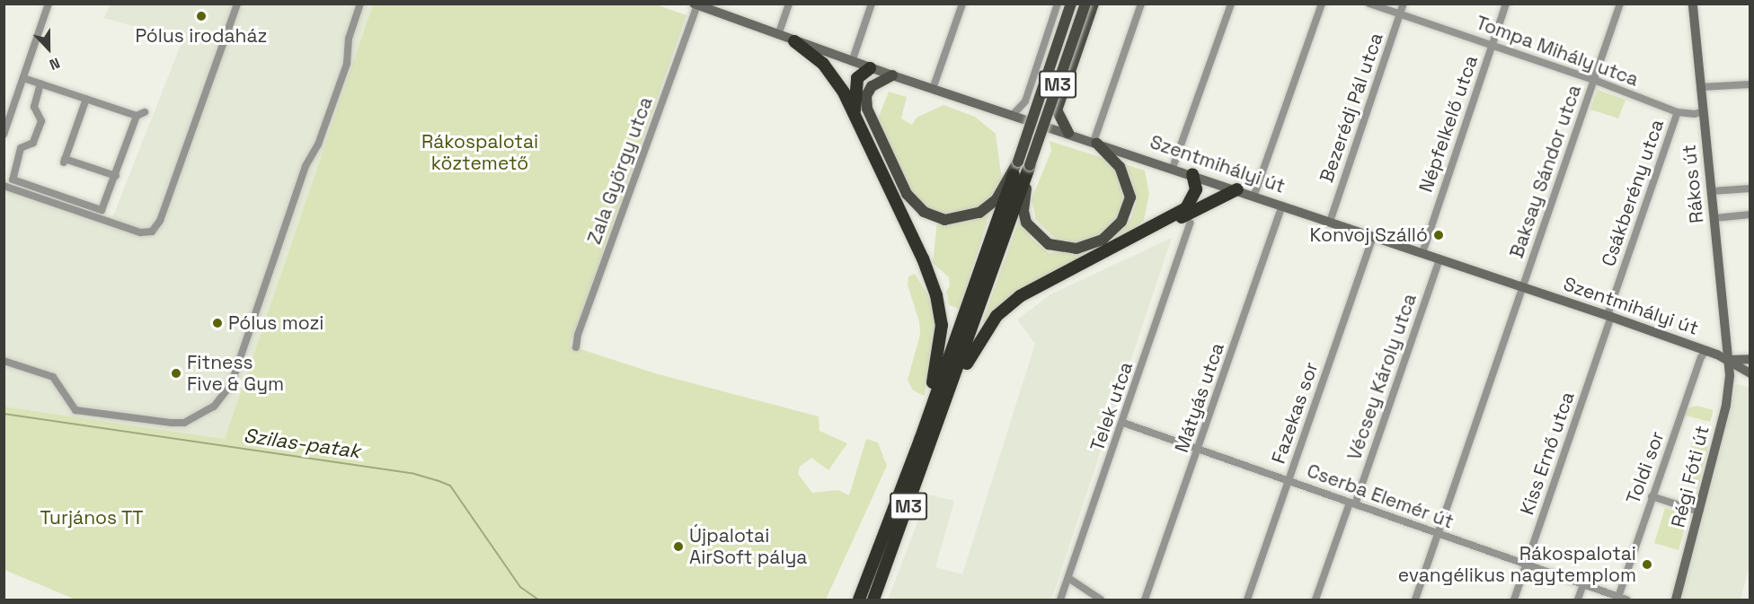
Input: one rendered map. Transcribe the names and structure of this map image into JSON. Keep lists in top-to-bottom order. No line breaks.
{"streets":{"highway":["M3"],"main road":["Szentmihályi út","Rákos út","Régi Fóti út"],"street":["Tompa Mihály utca","Bezerédj Pál utca","Népfelkelő utca","Zala György utca","Baksay Sándor utca","Csákberény utca","Vécsey Károly utca","Mátyás utca","Telek utca","Fazekas sor","Kiss Ernő utca","Toldi sor","Cserba Elemér út"]},"crossings":[["Tompa Mihály utca","Bezerédj Pál utca"],["Tompa Mihály utca","Népfelkelő utca"],["Tompa Mihály utca","Baksay Sándor utca"],["Tompa Mihály utca","Rákos út"],["Tompa Mihály utca","Csákberény utca"],["Bezerédj Pál utca","Szentmihályi út"],["Népfelkelő utca","Szentmihályi út"],["Szentmihályi út","Zala György utca"],["Szentmihályi út","Baksay Sándor utca"],["Szentmihályi út","Rákos út"],["Szentmihályi út","Csákberény utca"],["Szentmihályi út","Vécsey Károly utca"],["Szentmihályi út","Mátyás utca"],["Szentmihályi út","Fazekas sor"],["Szentmihályi út","Kiss Ernő utca"],["Szentmihályi út","Toldi sor"],["Szentmihályi út","Régi Fóti út"],["Baksay Sándor utca","Cserba Elemér út"],["Rákos út","Régi Fóti út"],["Csákberény utca","Kiss Ernő utca"],["Vécsey Károly utca","Cserba Elemér út"],["Mátyás utca","Cserba Elemér út"],["Telek utca","Cserba Elemér út"],["Fazekas sor","Cserba Elemér út"],["Kiss Ernő utca","Cserba Elemér út"],["Toldi sor","Cserba Elemér út"]],"water":["Szilas-patak"],"parks":["Rákospalotai köztemető","Turjános TT"],"places":["Pólus irodaház","Konvoj Szálló","Pólus mozi","Fitness Five & Gym","Újpalotai AirSoft pálya","Rákospalotai evangélikus nagytemplom"],"north":"bottom"}
